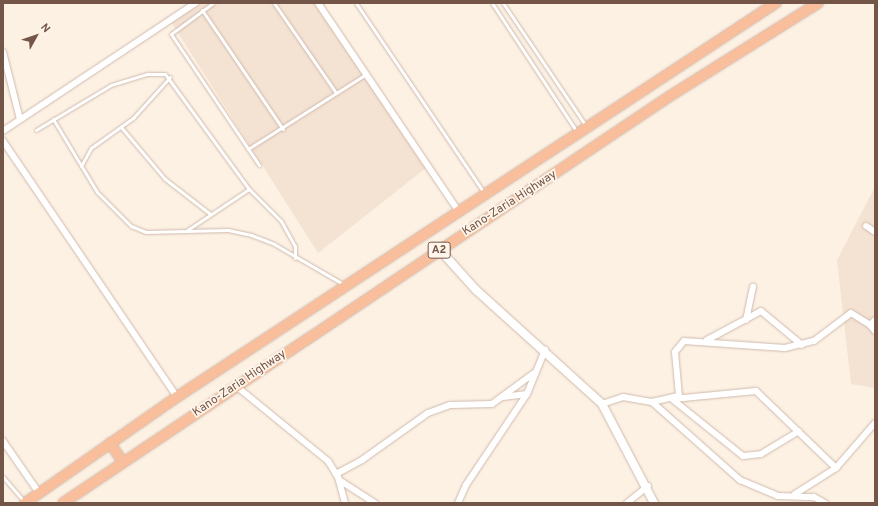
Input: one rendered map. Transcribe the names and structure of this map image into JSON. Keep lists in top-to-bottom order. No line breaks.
{"streets":{"highway":["Kano-Zaria Highway","A2"]},"north":"top right"}
